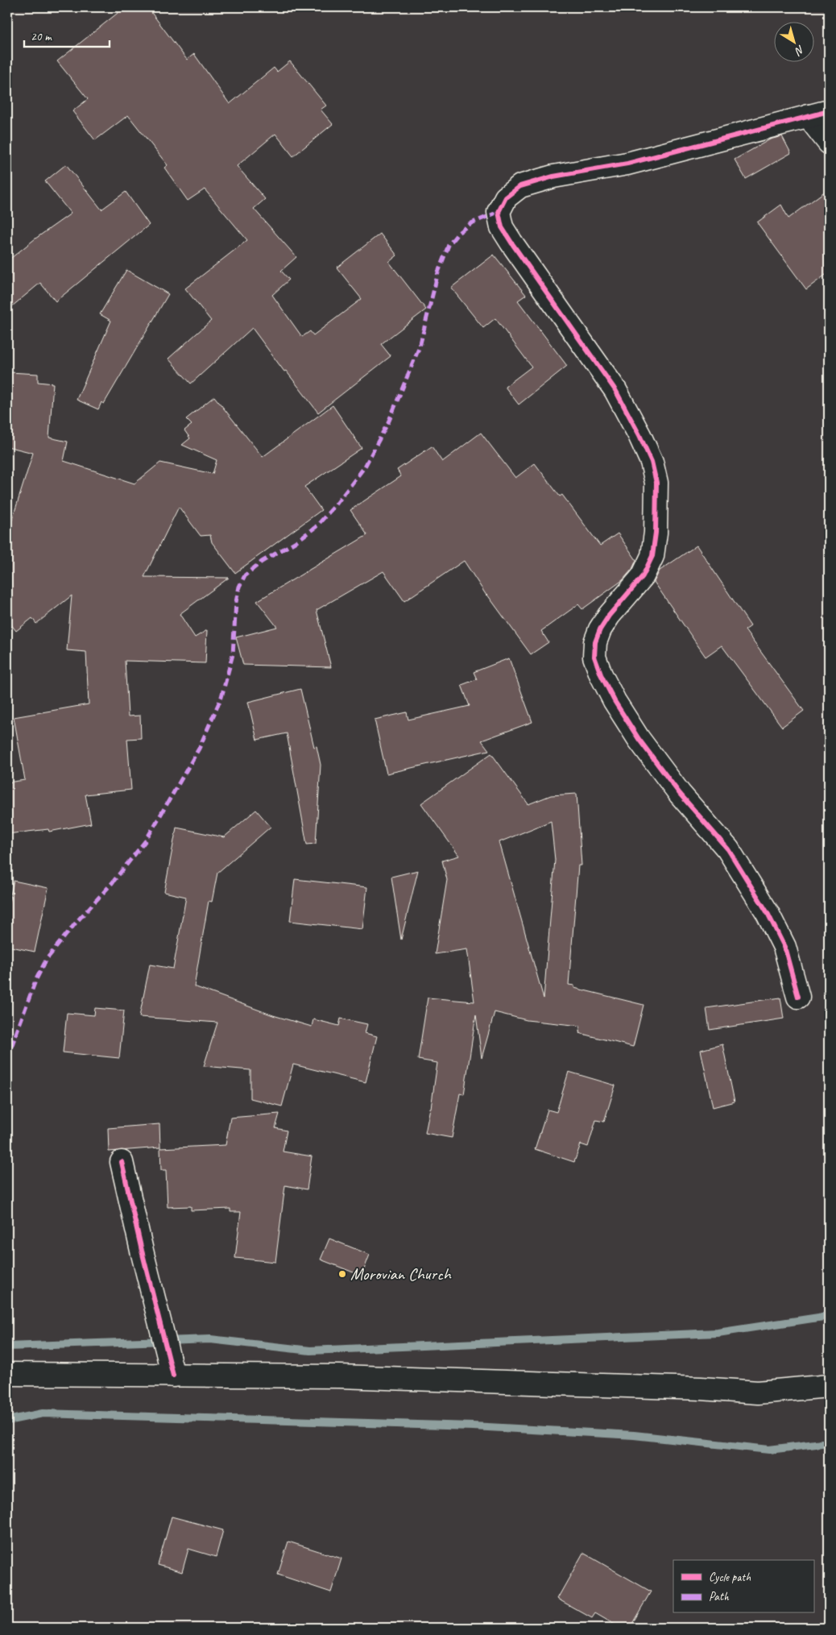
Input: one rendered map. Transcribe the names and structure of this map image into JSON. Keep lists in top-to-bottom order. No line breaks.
{"places":["Morovian Church"],"legend":["Cycle path","Path"],"scale_bar":"20 m","north":"bottom right"}
